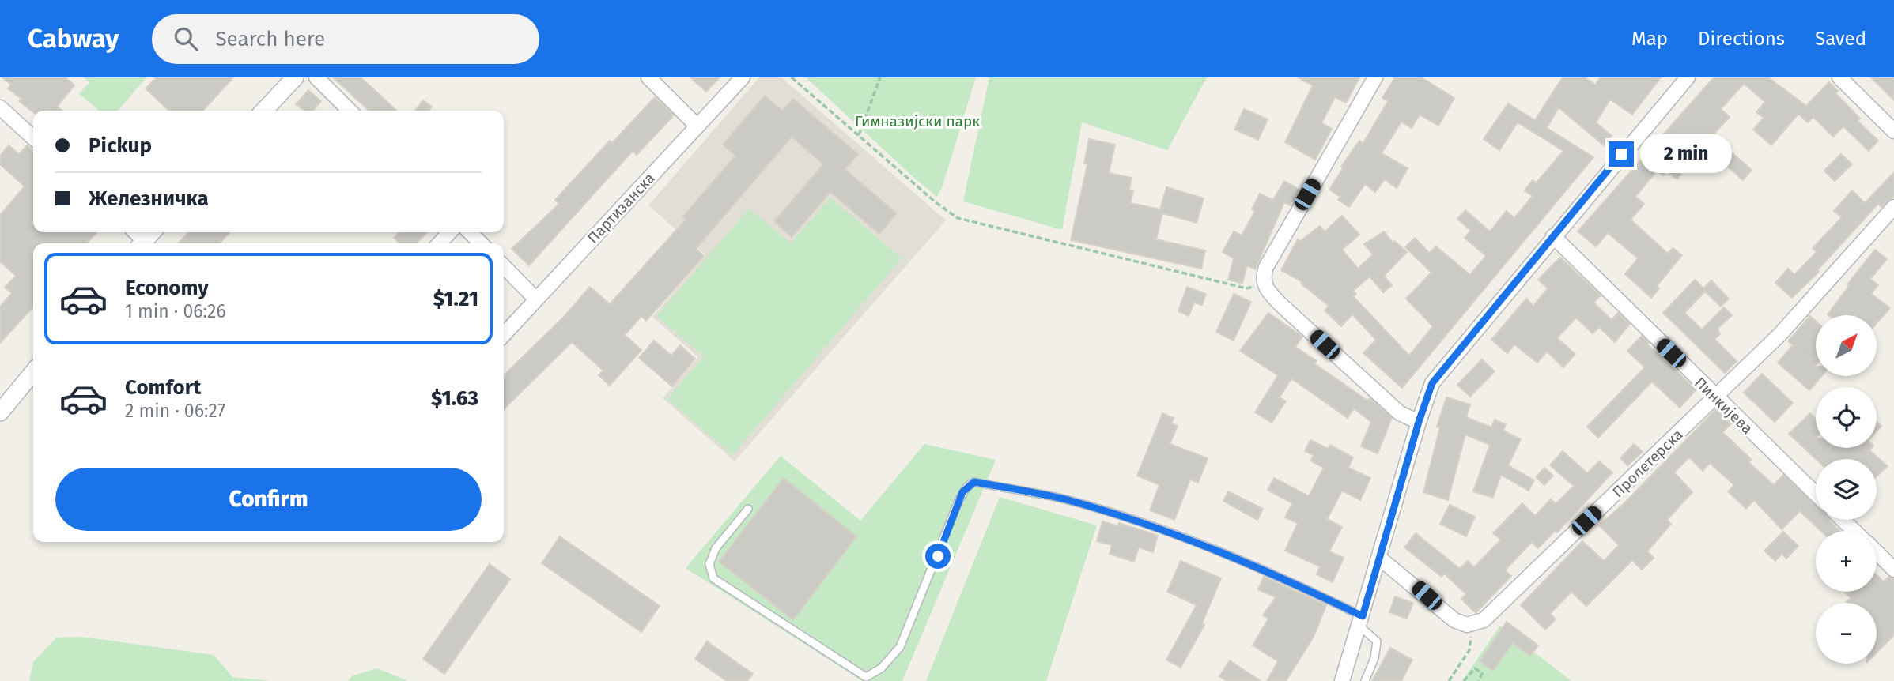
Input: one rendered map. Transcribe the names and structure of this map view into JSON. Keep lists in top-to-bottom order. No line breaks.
{"streets":{"street":["Партизанска","Пинкијева","Пролетерска"]},"crossings":[["Пинкијева","Пролетерска"]],"parks":["Гимназијски парк"],"north":"top right","page":{"header":"Cabway","search":"Search here","nav":["Map","Directions","Saved"],"banner":["Pickup","Железничка"],"bubble":"2 min","list":[{"name":"Economy","note":"1 min · 06:26","value":"$1.21"},{"name":"Comfort","note":"2 min · 06:27","value":"$1.63"}],"map_buttons":["+","−"],"buttons":"Confirm"}}
